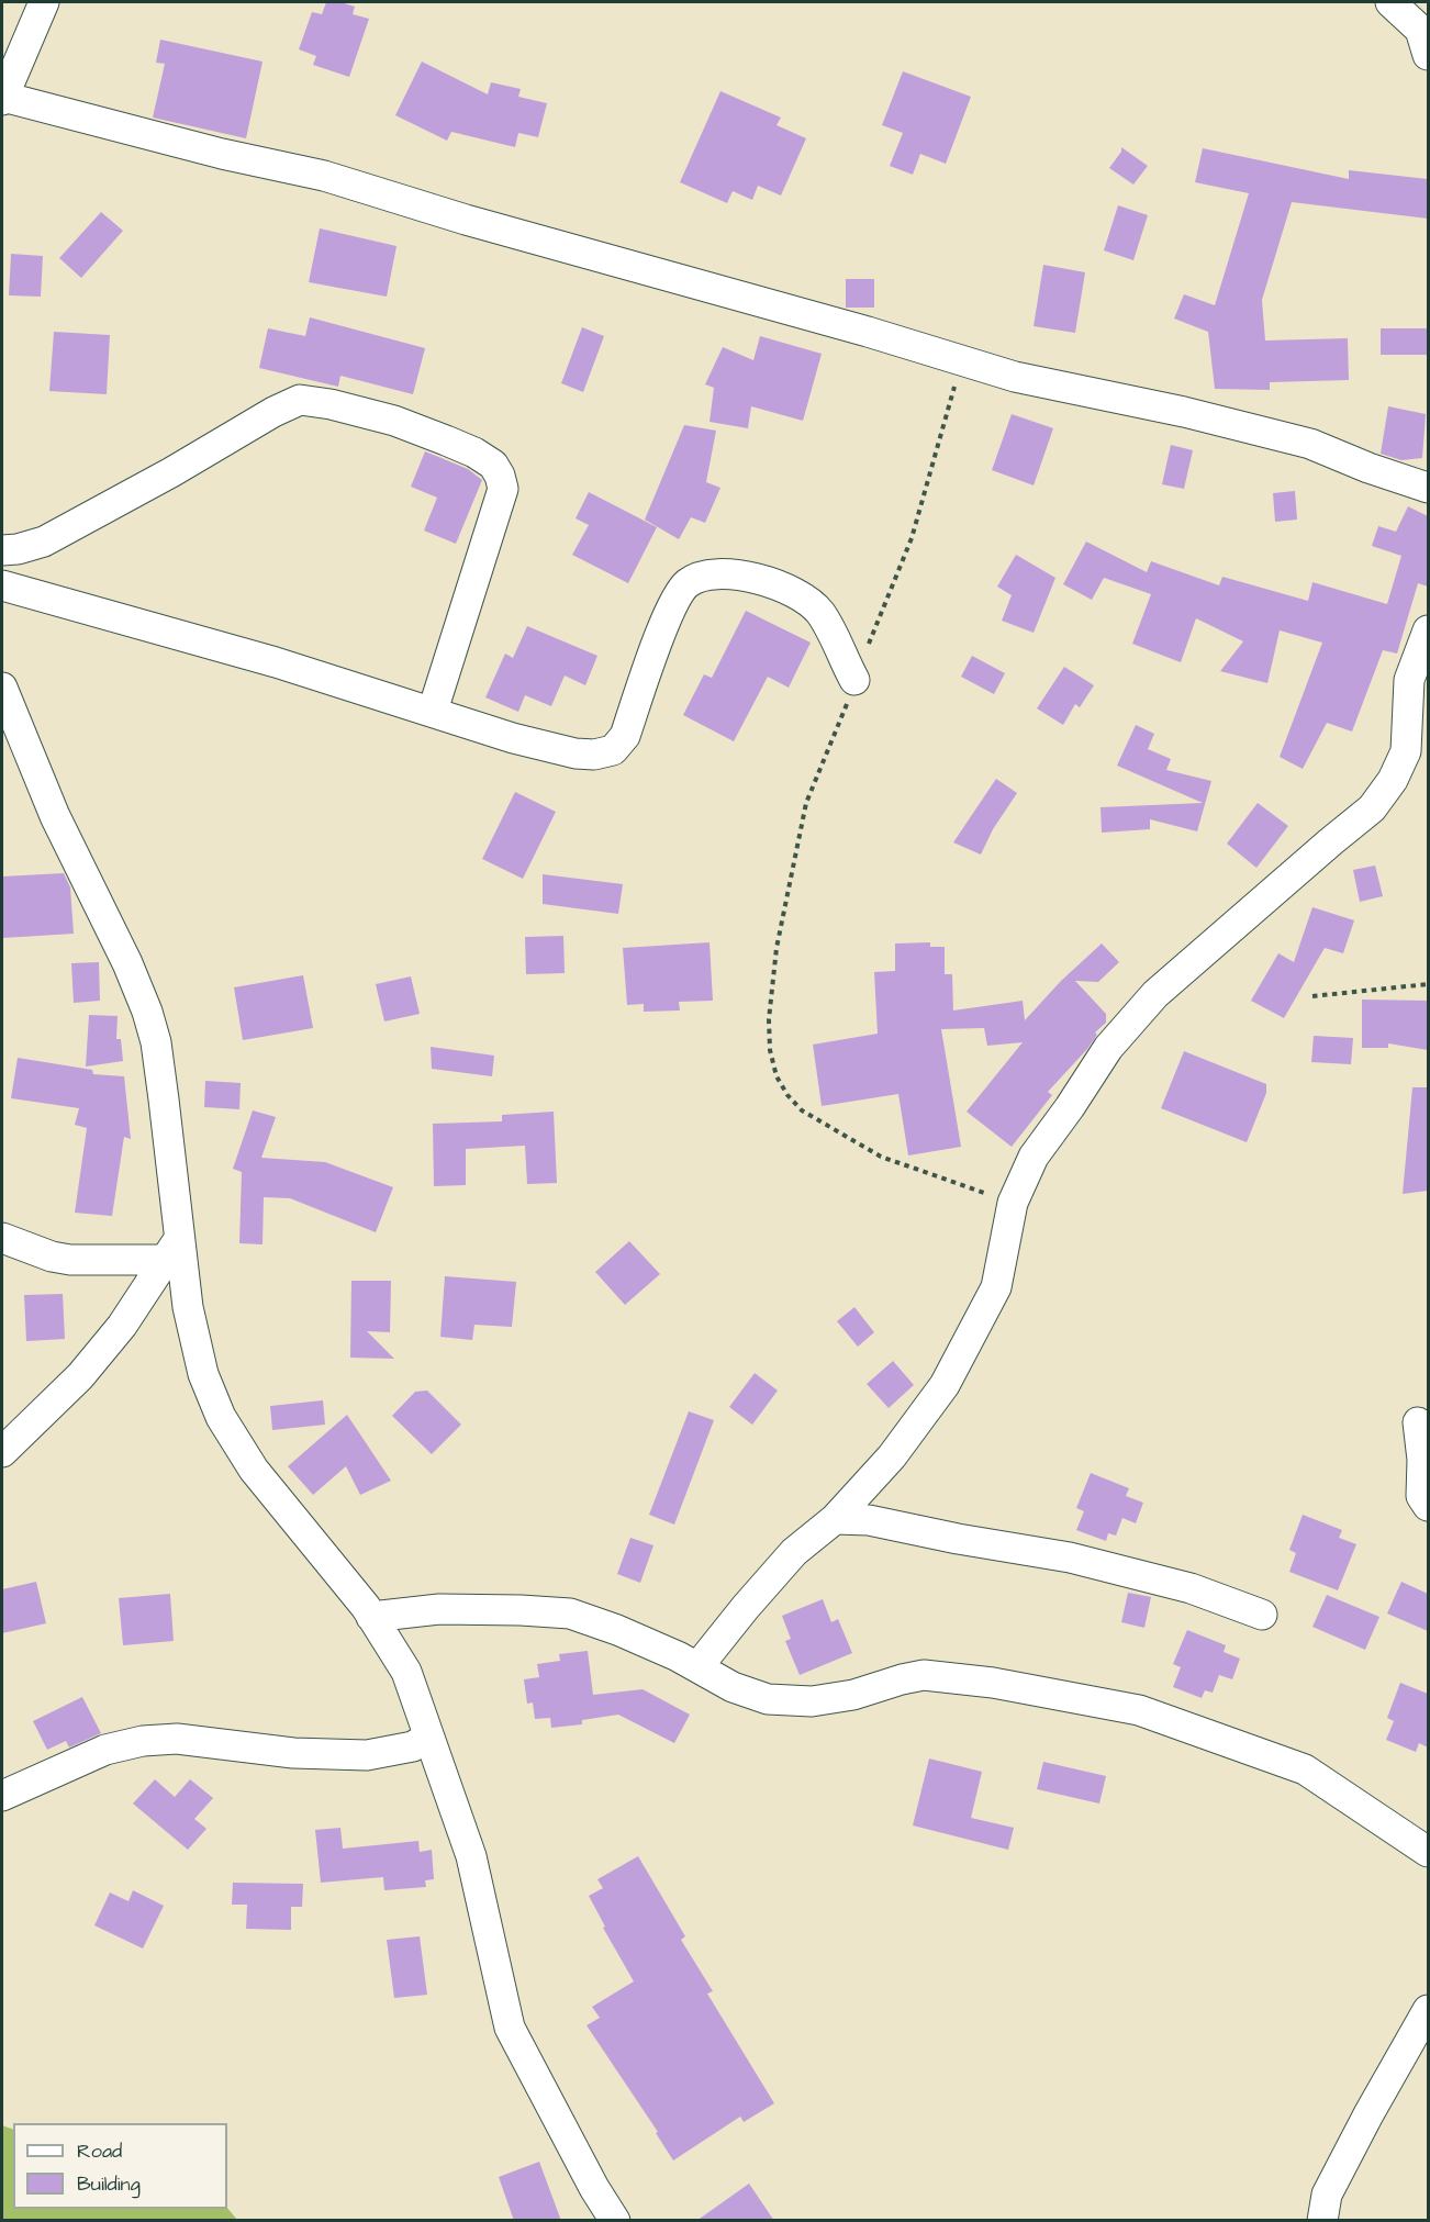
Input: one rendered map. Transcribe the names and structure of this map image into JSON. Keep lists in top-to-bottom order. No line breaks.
{"legend":["Road","Building"]}
